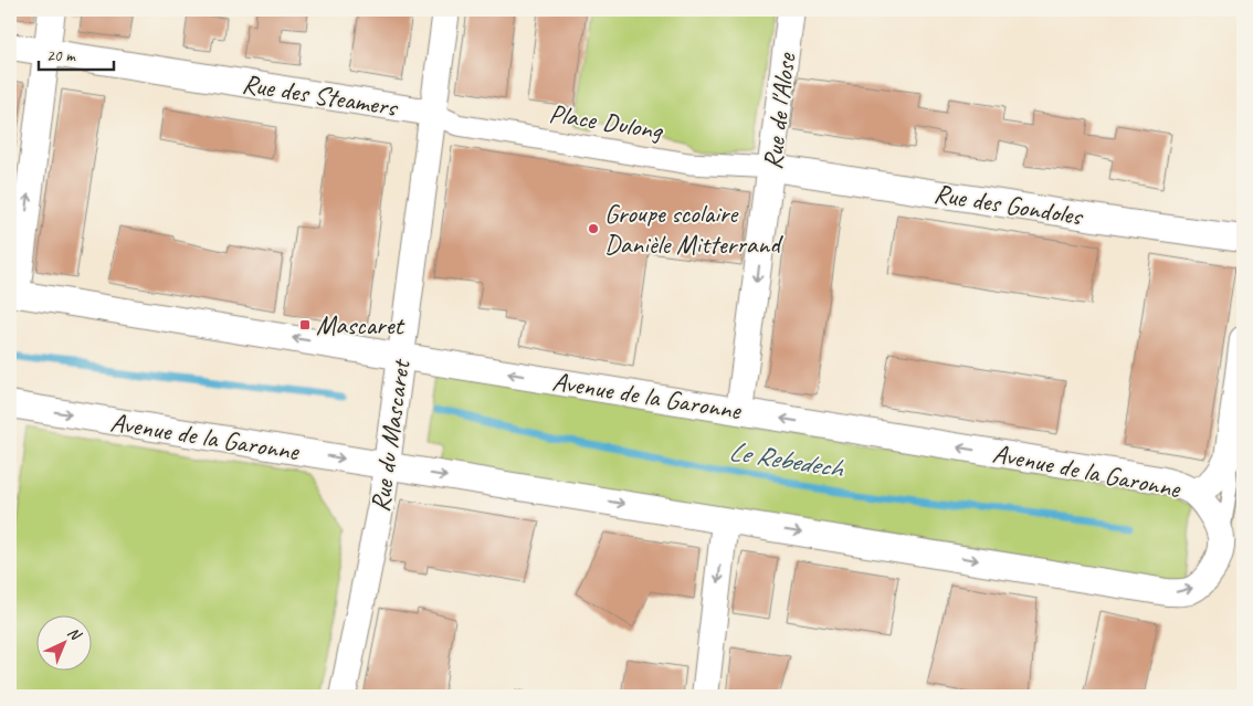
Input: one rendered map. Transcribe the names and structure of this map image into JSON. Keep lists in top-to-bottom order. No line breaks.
{"streets":{"street":["Rue des Steamers","Rue de l'Alose","Place Dulong","Rue des Gondoles","Avenue de la Garonne","Rue du Mascaret"]},"crossings":[["Rue des Steamers","Place Dulong"],["Rue des Steamers","Rue du Mascaret"],["Rue de l'Alose","Place Dulong"],["Rue de l'Alose","Rue des Gondoles"],["Rue de l'Alose","Avenue de la Garonne"],["Place Dulong","Rue des Gondoles"],["Place Dulong","Rue du Mascaret"],["Avenue de la Garonne","Rue du Mascaret"]],"one_way":["Rue de l'Alose"],"water":["Le Rebedech"],"places":{"other":["Groupe scolaire Danièle Mitterrand"],"transit":["Mascaret"]},"scale_bar":"20 m","north":"top right"}
